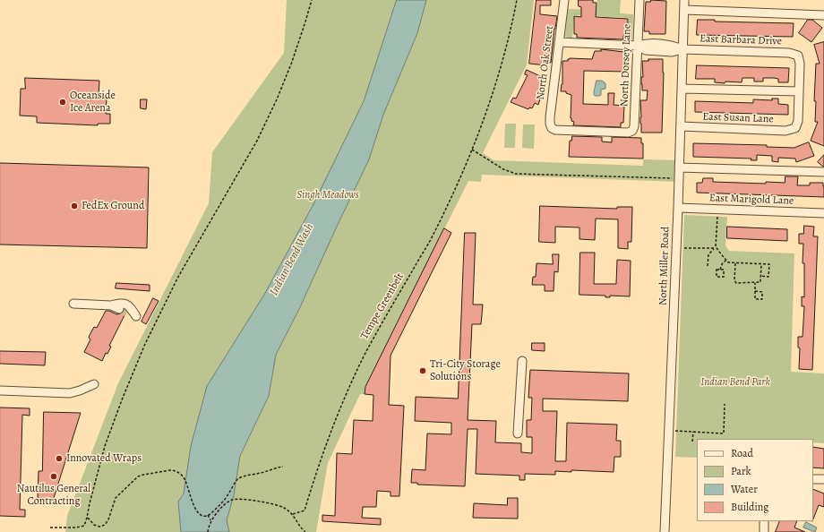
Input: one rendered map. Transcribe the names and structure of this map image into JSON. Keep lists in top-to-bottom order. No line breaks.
{"streets":{"street":["East Barbara Drive","North Oak Street","North Dorsey Lane","East Susan Lane","East Marigold Lane","North Miller Road"],"path":["Tempe Greenbelt"]},"crossings":[["East Barbara Drive","North Oak Street"],["East Barbara Drive","North Dorsey Lane"],["East Barbara Drive","East Susan Lane"],["East Barbara Drive","North Miller Road"],["North Oak Street","North Dorsey Lane"],["East Susan Lane","North Miller Road"],["East Marigold Lane","North Miller Road"]],"water":["Indian Bend Wash"],"parks":["Singh Meadows","Indian Bend Park"],"places":["Oceanside Ice Arena","FedEx Ground","Tri-City Storage Solutions","Innovated Wraps","Nautilus General Contracting"],"legend":["Road","Park","Water","Building"]}
